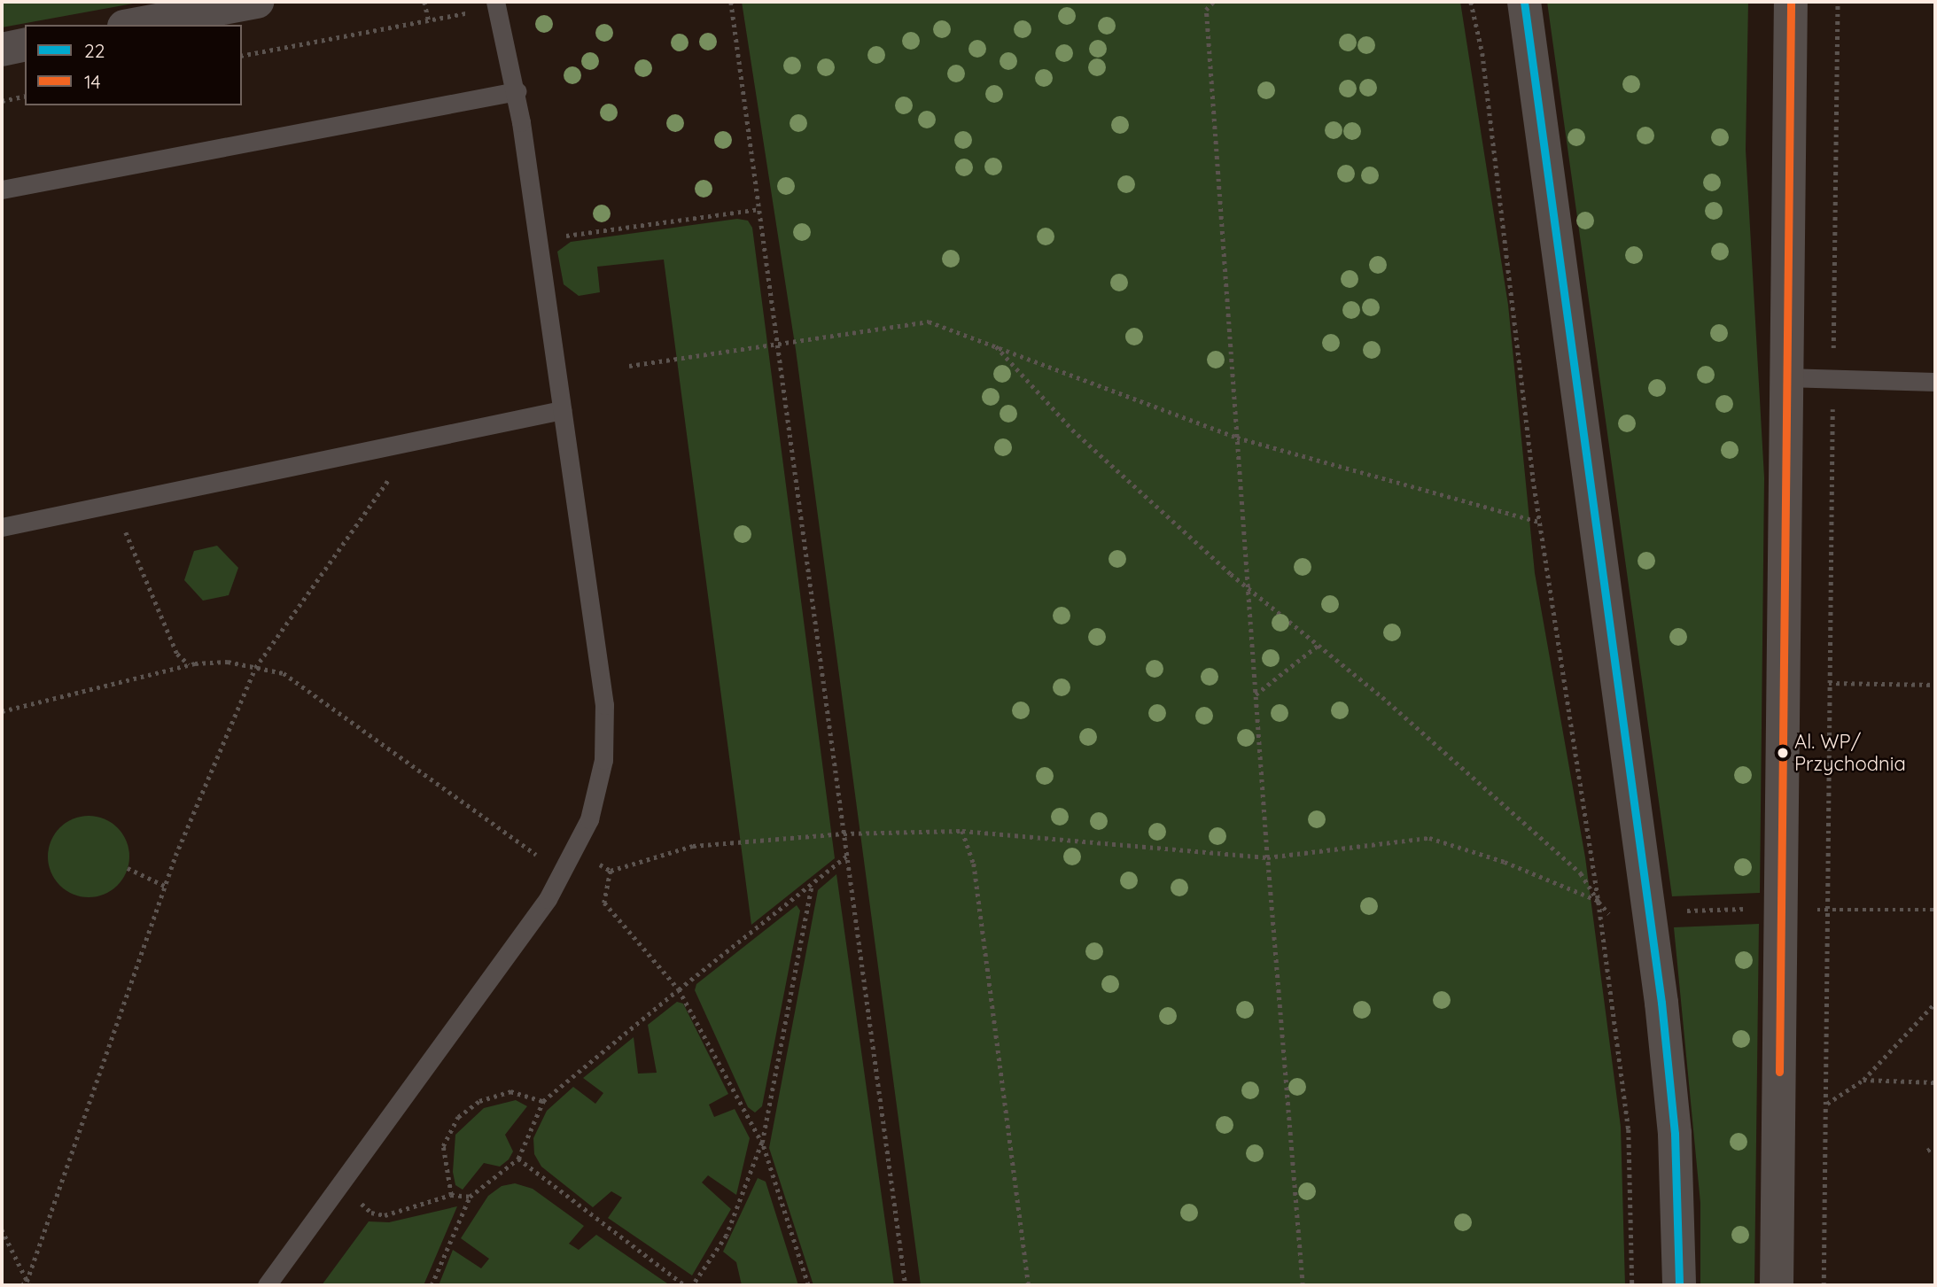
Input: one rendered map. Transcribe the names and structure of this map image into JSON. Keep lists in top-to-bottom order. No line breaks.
{"places":["Al. WP/ Przychodnia"],"lines":["transit line 22","transit line 14"],"legend":["22","14"]}
